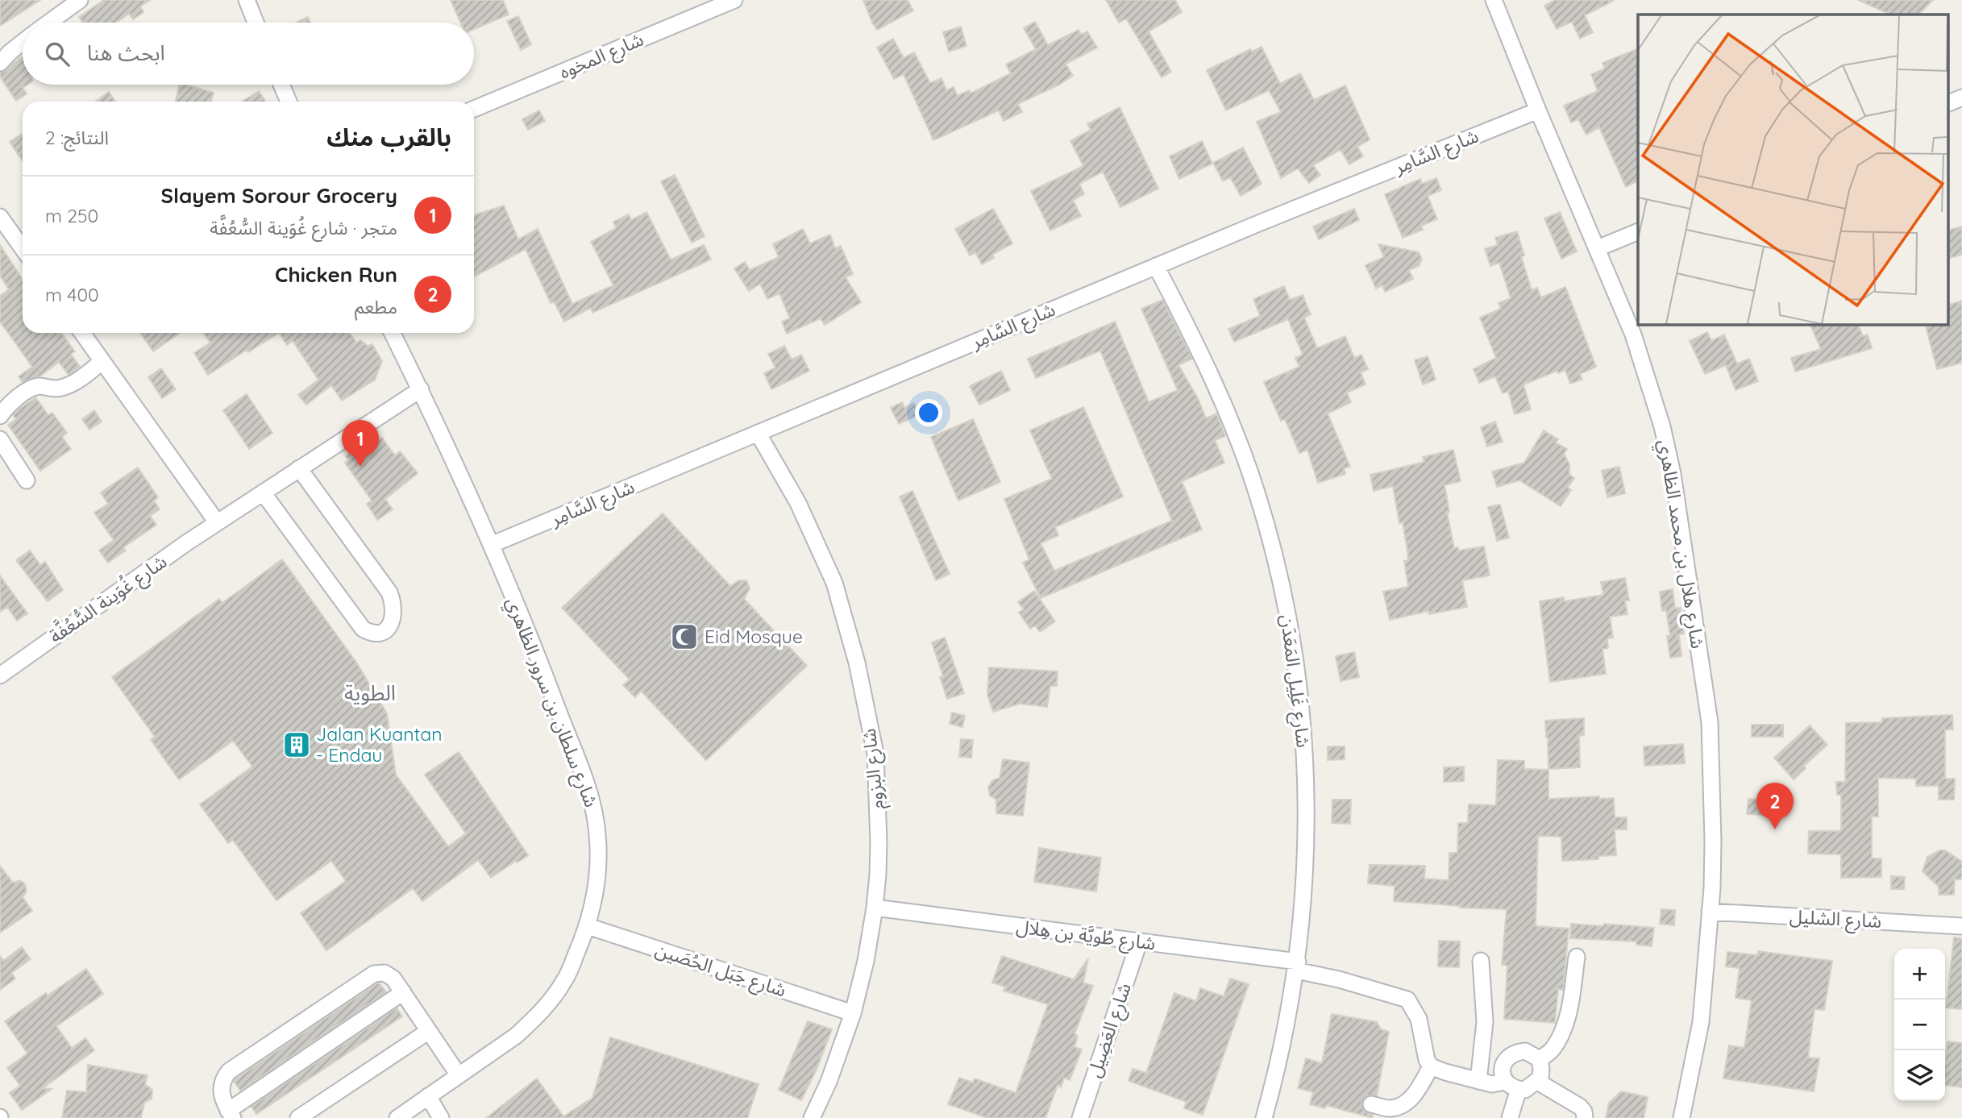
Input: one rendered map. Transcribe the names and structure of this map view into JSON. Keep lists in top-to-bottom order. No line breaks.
{"streets":{"street":["شارع المخوه","شارع السَّامِر","شارع هلال بن محمد الظاهري","شارع غُوَينة السُّعُفَّة","شارع غَلِيل المَعَدَن","شارع سلطان بن سرور الظاهري","شارع البزوم","شارع الشليل","شارع طُويَّة بن هِلال","شارع جَبَل الحُصَين","شارع العَضِيل"]},"crossings":[["شارع السَّامِر","شارع هلال بن محمد الظاهري"],["شارع السَّامِر","شارع غَلِيل المَعَدَن"],["شارع السَّامِر","شارع سلطان بن سرور الظاهري"],["شارع السَّامِر","شارع البزوم"],["شارع هلال بن محمد الظاهري","شارع الشليل"],["شارع غُوَينة السُّعُفَّة","شارع سلطان بن سرور الظاهري"],["شارع غَلِيل المَعَدَن","شارع طُويَّة بن هِلال"],["شارع سلطان بن سرور الظاهري","شارع جَبَل الحُصَين"],["شارع البزوم","شارع طُويَّة بن هِلال"],["شارع البزوم","شارع جَبَل الحُصَين"],["شارع طُويَّة بن هِلال","شارع العَضِيل"]],"districts":["الطوية"],"places":{"mosque":["Eid Mosque"],"building":["Jalan Kuantan - Endau"]},"page":{"search":"ابحث هنا","heading":["بالقرب منك","النتائج: 2"],"list":[{"mark":"1","name":"Slayem Sorour Grocery","note":"متجر · شارع غُوَينة السُّعُفَّة","value":"250 m"},{"mark":"2","name":"Chicken Run","note":"مطعم","value":"400 m"}],"pins":["1","2"],"map_buttons":["+","−"]}}
